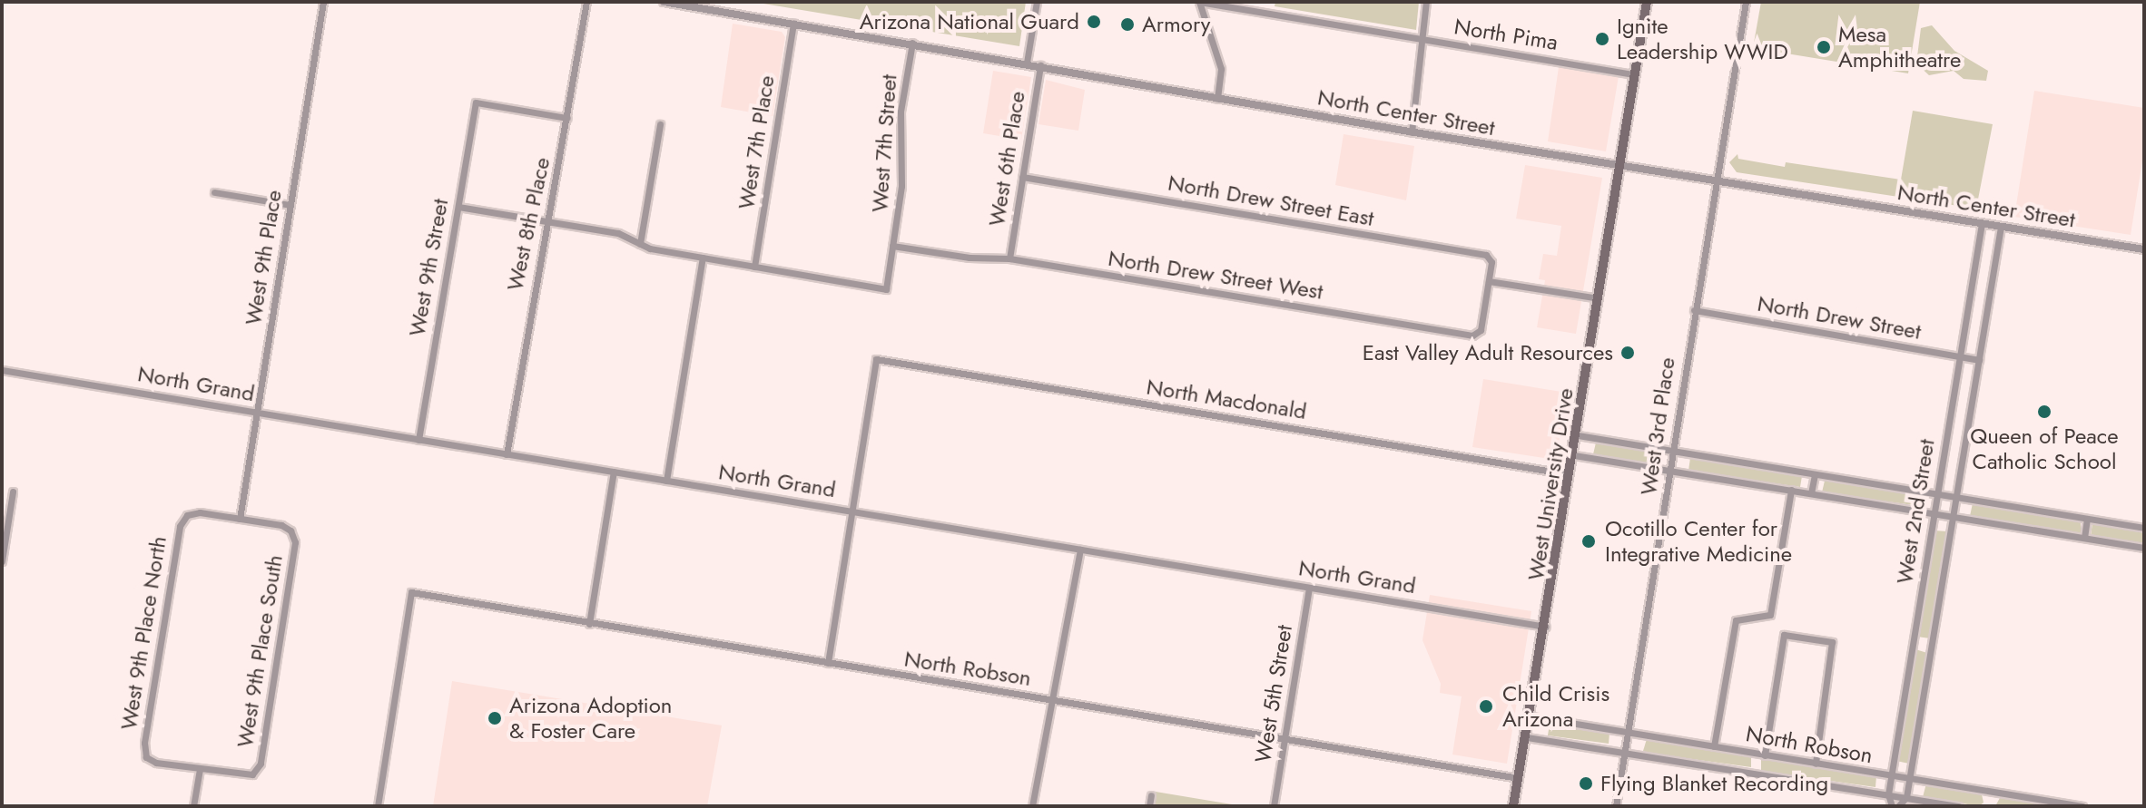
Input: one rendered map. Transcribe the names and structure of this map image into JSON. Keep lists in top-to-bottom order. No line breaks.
{"streets":{"main road":["West University Drive"],"street":["North Pima","North Center Street","West 7th Place","West 7th Street","West 6th Place","North Drew Street East","West 8th Place","West 9th Place","West 9th Street","North Drew Street West","North Drew Street","North Grand","North Macdonald","West 3rd Place","West 2nd Street","West 9th Place North","West 9th Place South","North Robson","West 5th Street"]},"crossings":[["North Pima","West University Drive"],["North Center Street","West 7th Place"],["North Center Street","West 7th Street"],["North Center Street","West 6th Place"],["North Center Street","West 3rd Place"],["North Center Street","West University Drive"],["North Center Street","West 2nd Street"],["West 7th Place","West 7th Street"],["West 7th Street","North Drew Street West"],["West 6th Place","North Drew Street East"],["West 6th Place","North Drew Street West"],["North Drew Street East","North Drew Street West"],["West 8th Place","West 9th Street"],["West 8th Place","North Grand"],["West 9th Place","North Grand"],["West 9th Place","West 9th Place North"],["West 9th Place","West 9th Place South"],["West 9th Street","North Grand"],["North Drew Street","West 3rd Place"],["North Drew Street","West 2nd Street"],["North Grand","North Macdonald"],["North Grand","West University Drive"],["North Grand","West 5th Street"],["North Macdonald","West University Drive"],["West 3rd Place","North Robson"],["West University Drive","North Robson"],["West 2nd Street","North Robson"],["West 9th Place North","West 9th Place South"],["North Robson","West 5th Street"]],"places":["Arizona National Guard","Armory","Ignite Leadership WWID","Mesa Amphitheatre","East Valley Adult Resources","Queen of Peace Catholic School","Ocotillo Center for Integrative Medicine","Child Crisis Arizona","Arizona Adoption & Foster Care","Flying Blanket Recording"]}
